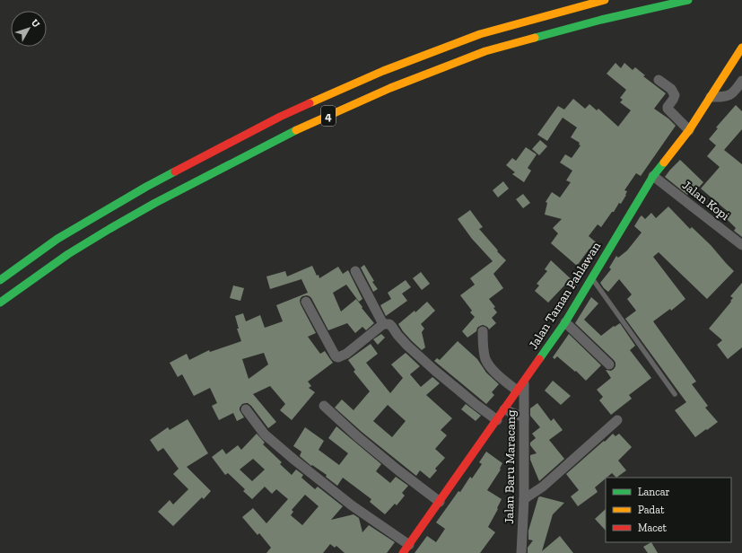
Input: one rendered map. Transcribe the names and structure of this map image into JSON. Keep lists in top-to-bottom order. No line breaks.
{"streets":{"main road":["4","Jalan Taman Pahlawan"],"street":["Jalan Kopi","Jalan Baru Maracang"]},"crossings":[["Jalan Kopi","Jalan Taman Pahlawan"],["Jalan Taman Pahlawan","Jalan Baru Maracang"]],"legend":["Lancar","Padat","Macet"],"north":"top right"}
